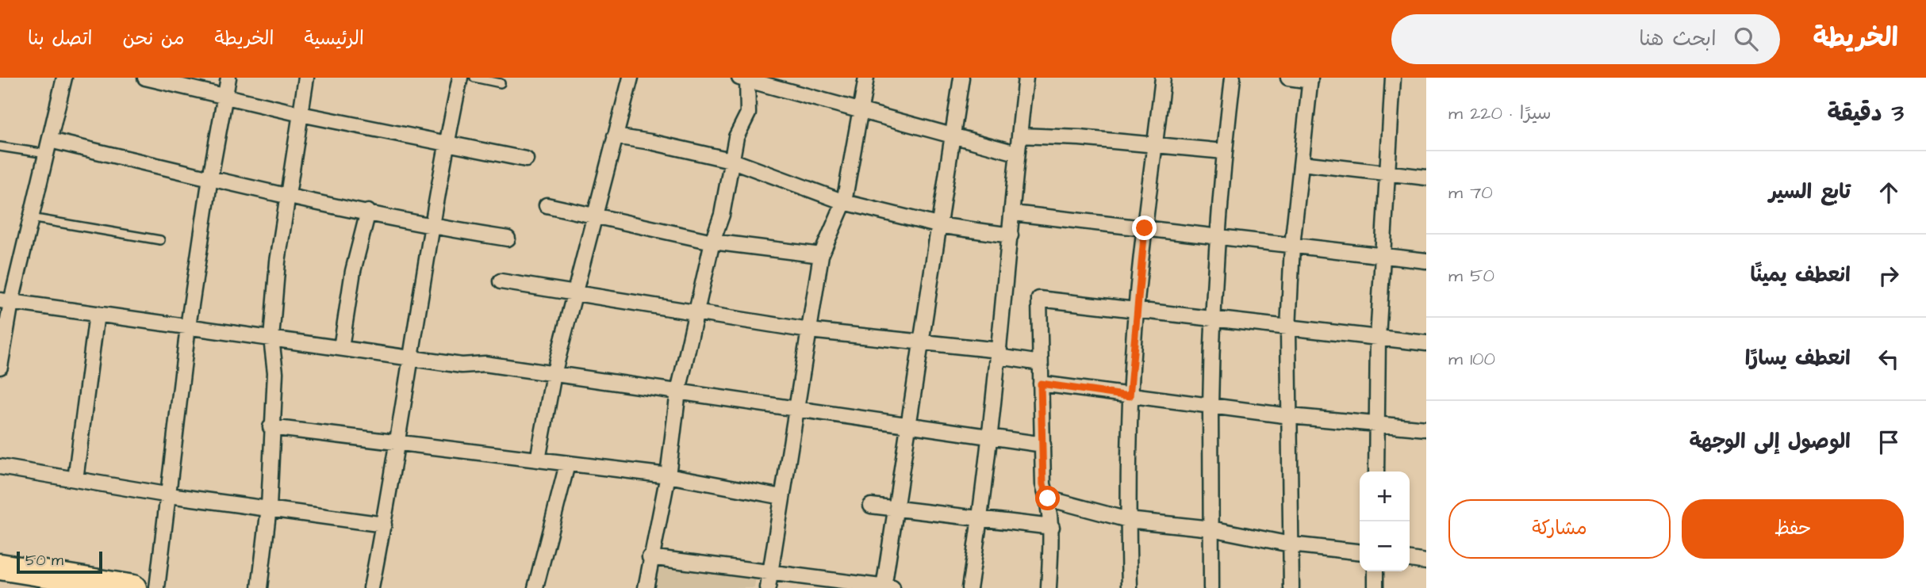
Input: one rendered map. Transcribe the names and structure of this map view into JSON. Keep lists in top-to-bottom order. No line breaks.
{"scale_bar":"50 m","page":{"header":"الخريطة","search":"ابحث هنا","nav":["الرئيسية","الخريطة","من نحن","اتصل بنا"],"heading":["3 دقيقة","سيرًا · 220 m"],"list":[["تابع السير","70 m"],["انعطف يمينًا","50 m"],["انعطف يسارًا","100 m"],"الوصول إلى الوجهة"],"map_buttons":["+","−"],"buttons":["حفظ","مشاركة"],"scale":"50 m"}}
